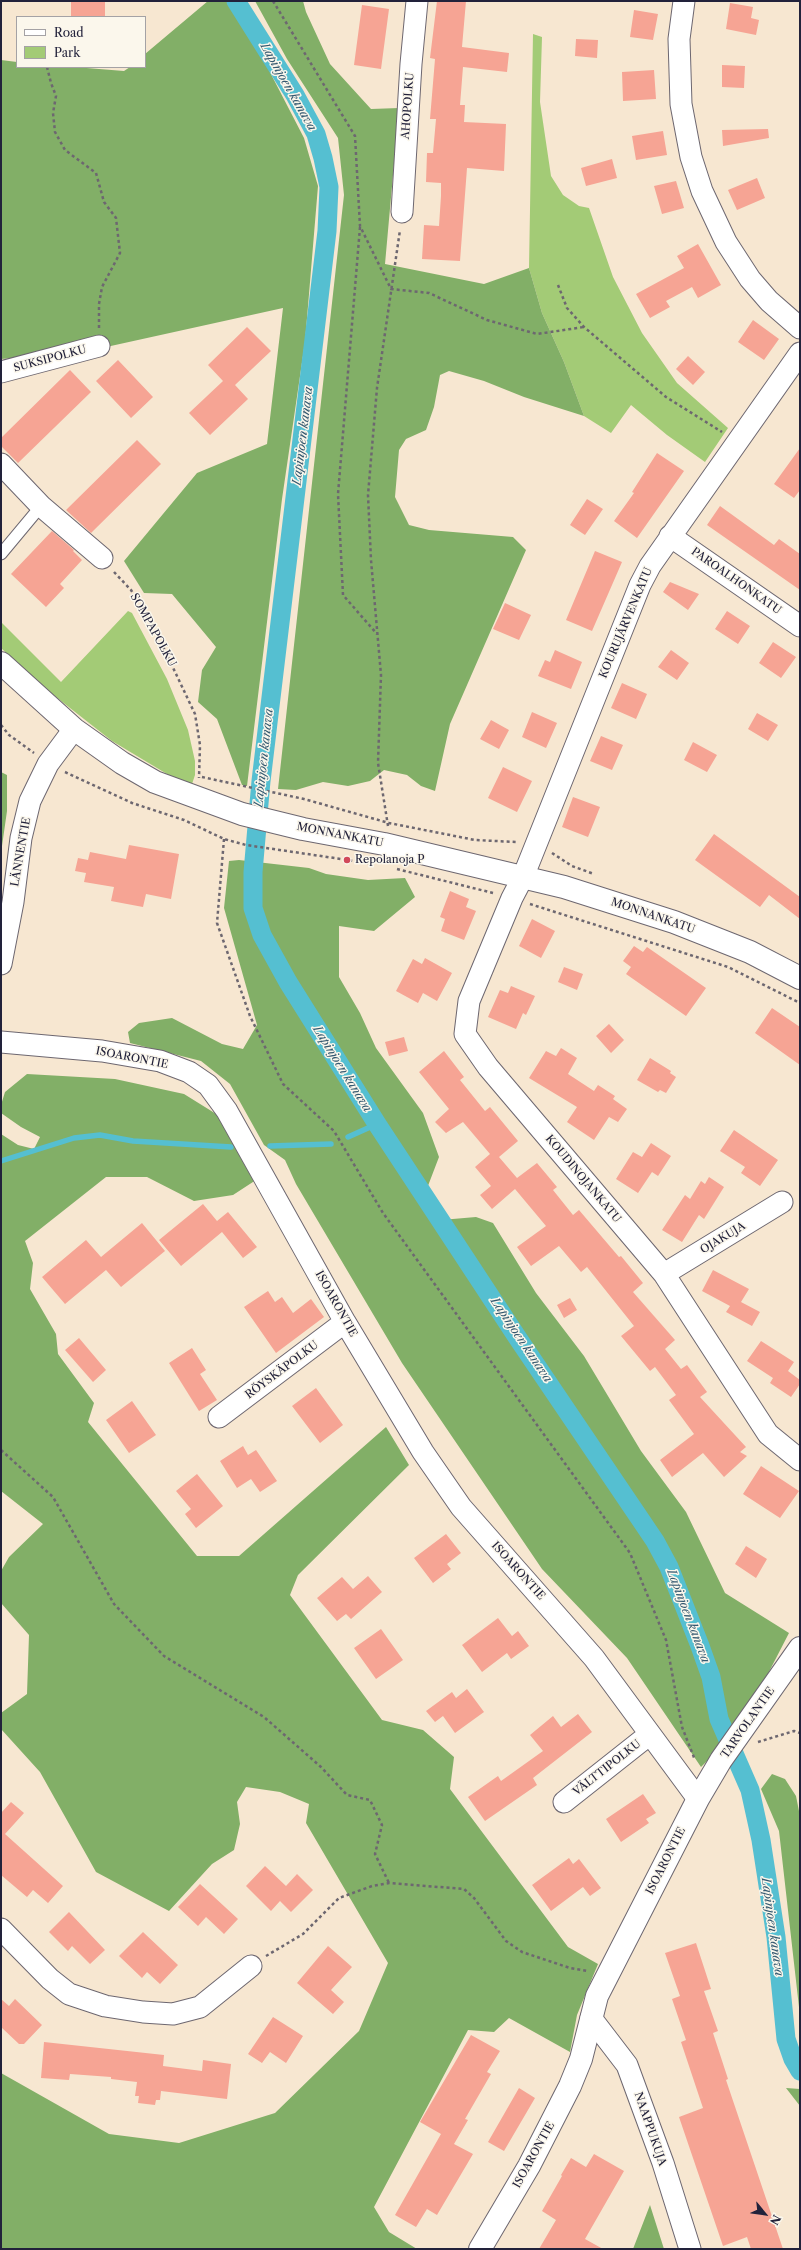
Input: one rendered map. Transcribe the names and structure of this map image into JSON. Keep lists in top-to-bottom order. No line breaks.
{"streets":{"main road":["MONNANKATU","ISOARONTIE","TARVOLANTIE"],"street":["AHOPOLKU","SUKSIPOLKU","PAROALHONKATU","KOURUJÄRVENKATU","LÄNNENTIE","KOUDINOJANKATU","OJAKUJA","RÖYSKÄPOLKU","VÄLTTIPOLKU","NAAPPUKUJA"],"path":["SOMPAPOLKU"]},"crossings":[["PAROALHONKATU","KOURUJÄRVENKATU"],["KOURUJÄRVENKATU","MONNANKATU"],["KOURUJÄRVENKATU","KOUDINOJANKATU"],["SOMPAPOLKU","MONNANKATU"],["MONNANKATU","LÄNNENTIE"],["MONNANKATU","KOUDINOJANKATU"],["ISOARONTIE","RÖYSKÄPOLKU"],["ISOARONTIE","TARVOLANTIE"],["ISOARONTIE","VÄLTTIPOLKU"],["ISOARONTIE","NAAPPUKUJA"],["KOUDINOJANKATU","OJAKUJA"]],"water":["Lapinjoen kanava"],"places":["Repolanoja P"],"legend":["Road","Park"],"north":"bottom right"}
